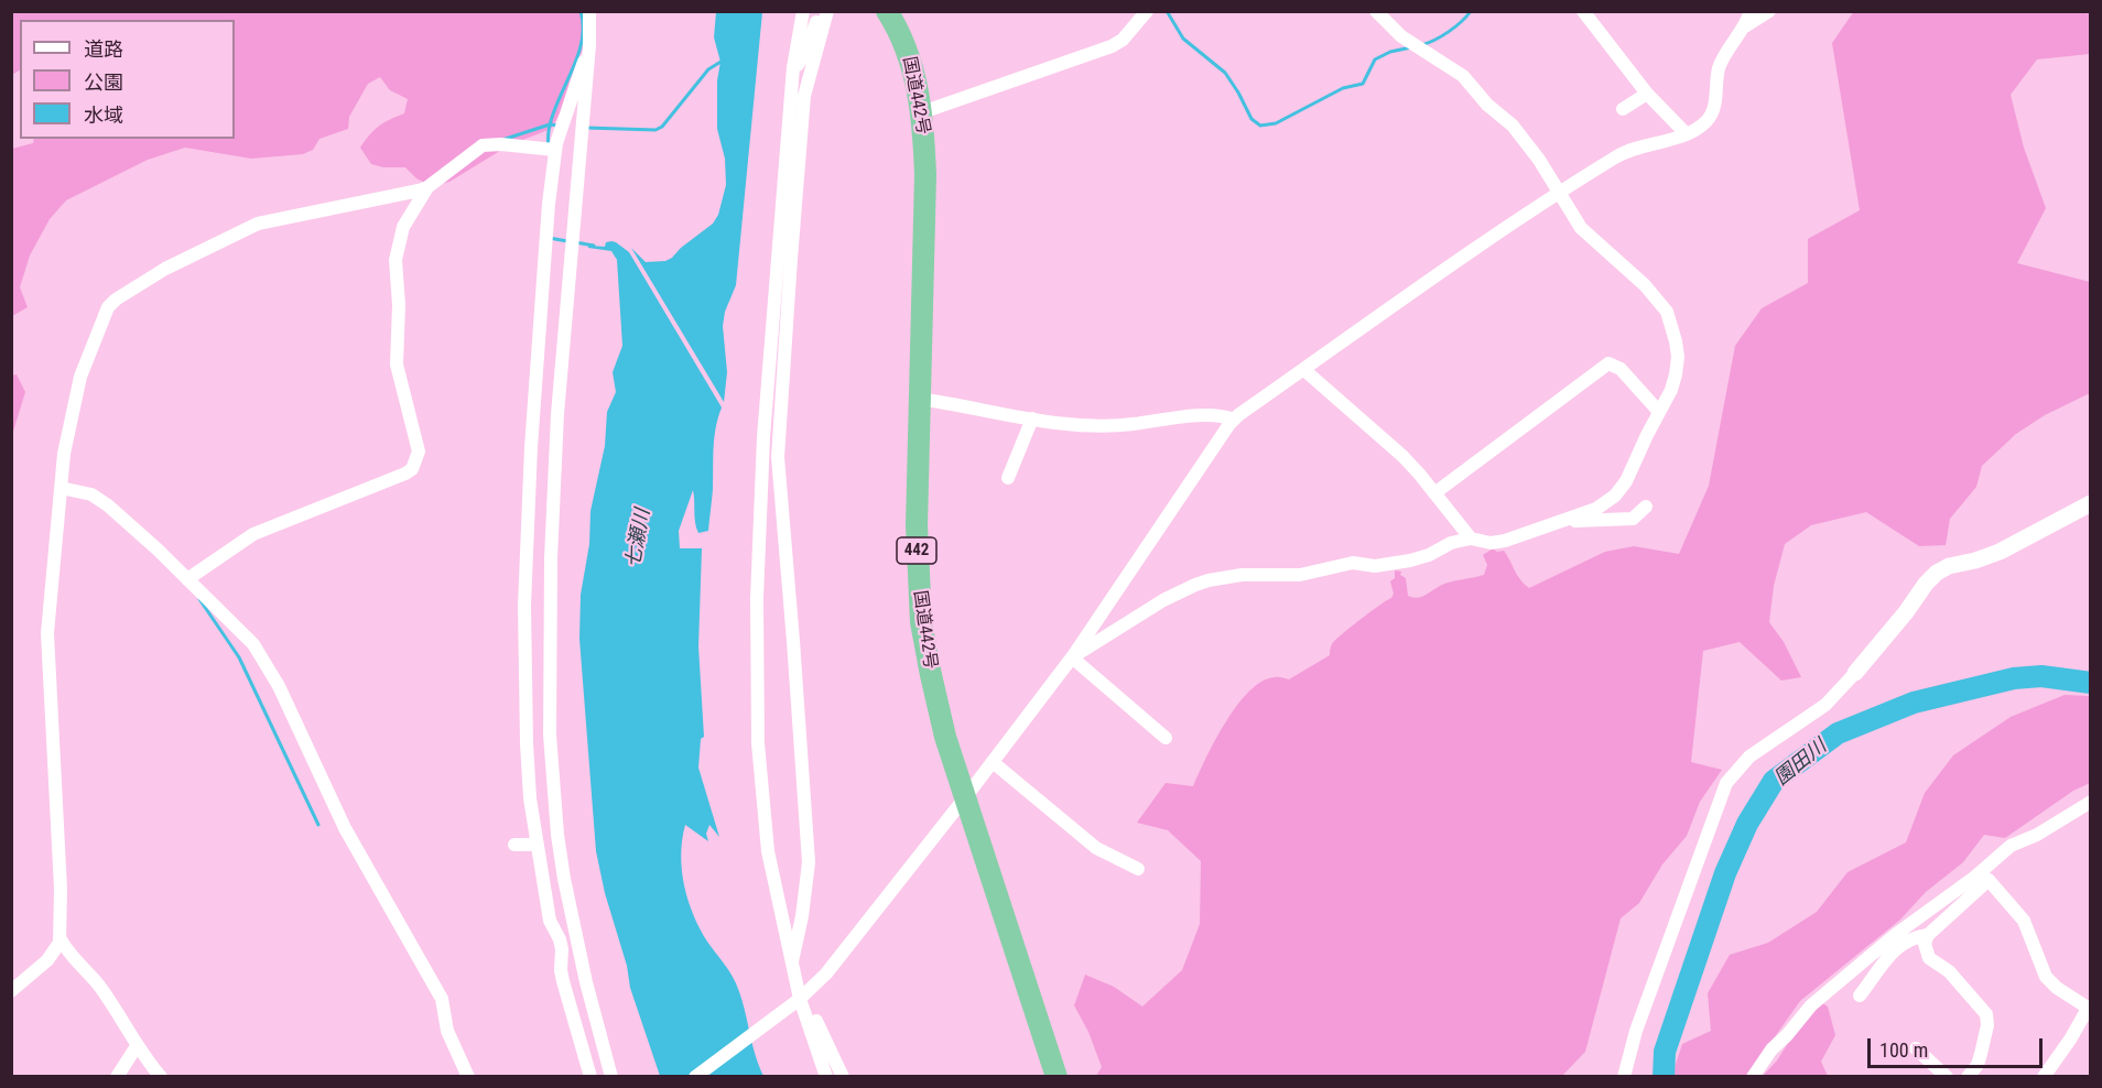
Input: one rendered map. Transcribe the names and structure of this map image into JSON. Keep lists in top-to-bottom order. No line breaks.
{"streets":{"highway":["国道442号","442"]},"water":["七瀬川","園田川"],"legend":["道路","公園","水域"],"scale_bar":"100 m"}
